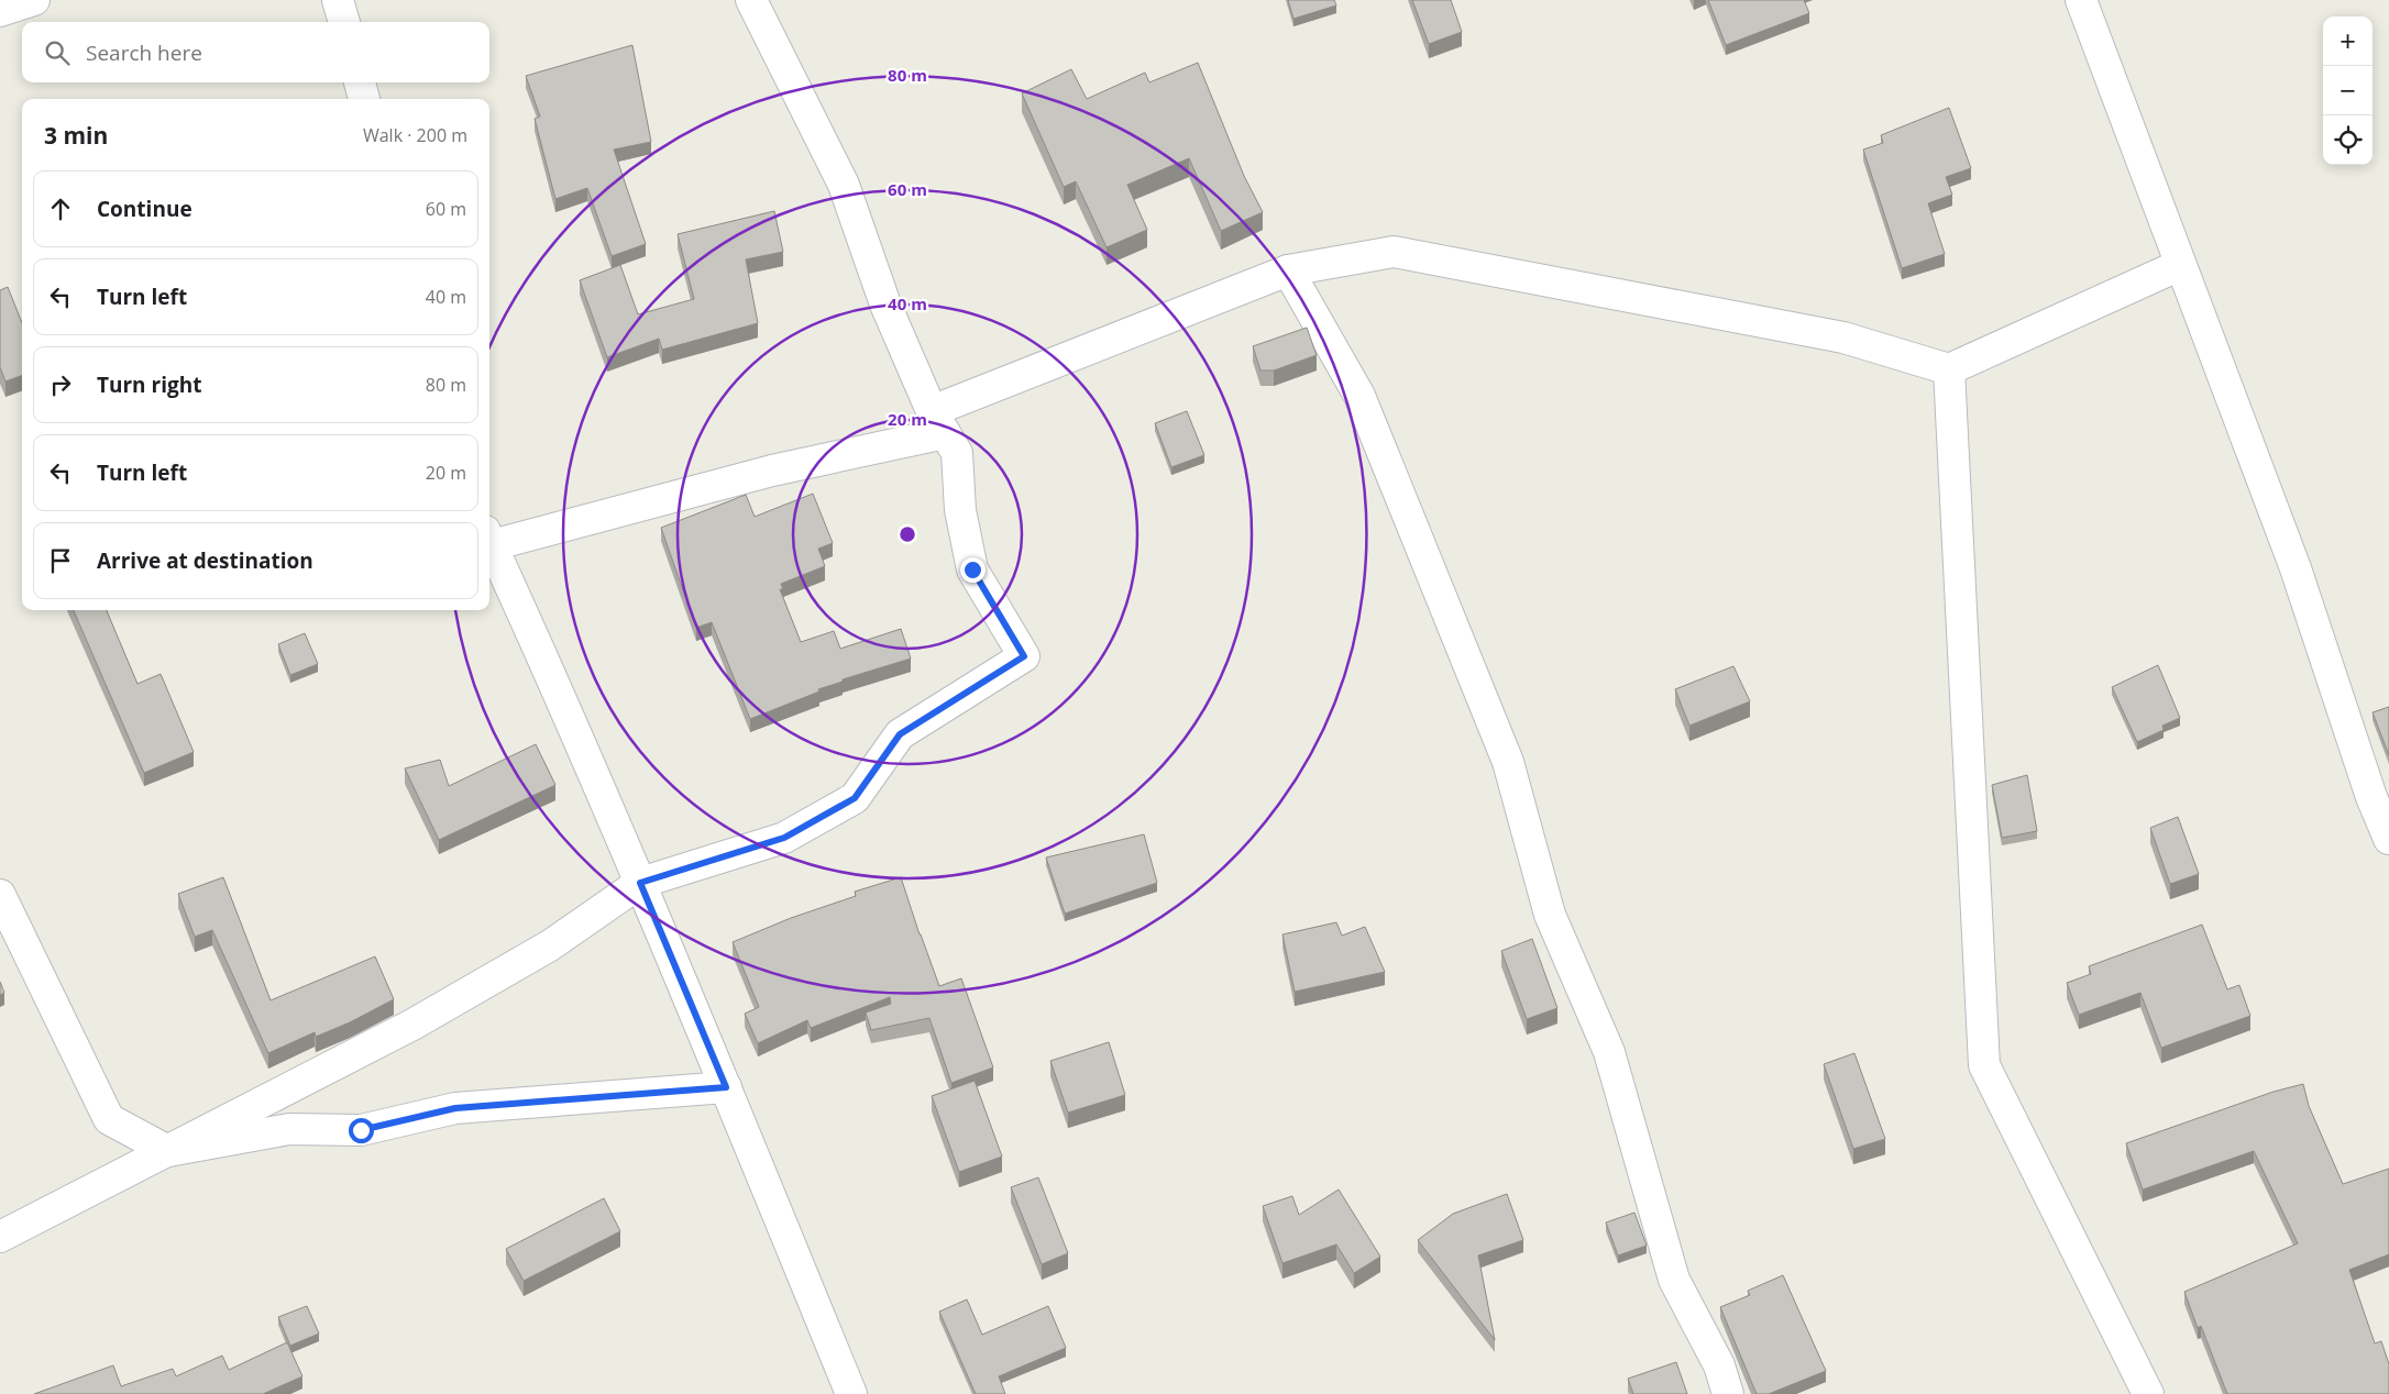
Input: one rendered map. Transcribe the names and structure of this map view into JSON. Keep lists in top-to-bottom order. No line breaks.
{"page":{"map_buttons":["+","−"],"search":"Search here","heading":["3 min","Walk · 200 m"],"list":[["Continue","60 m"],["Turn left","40 m"],["Turn right","80 m"],["Turn left","20 m"],"Arrive at destination"]},"rings":["80 m","60 m","40 m","20 m"]}
